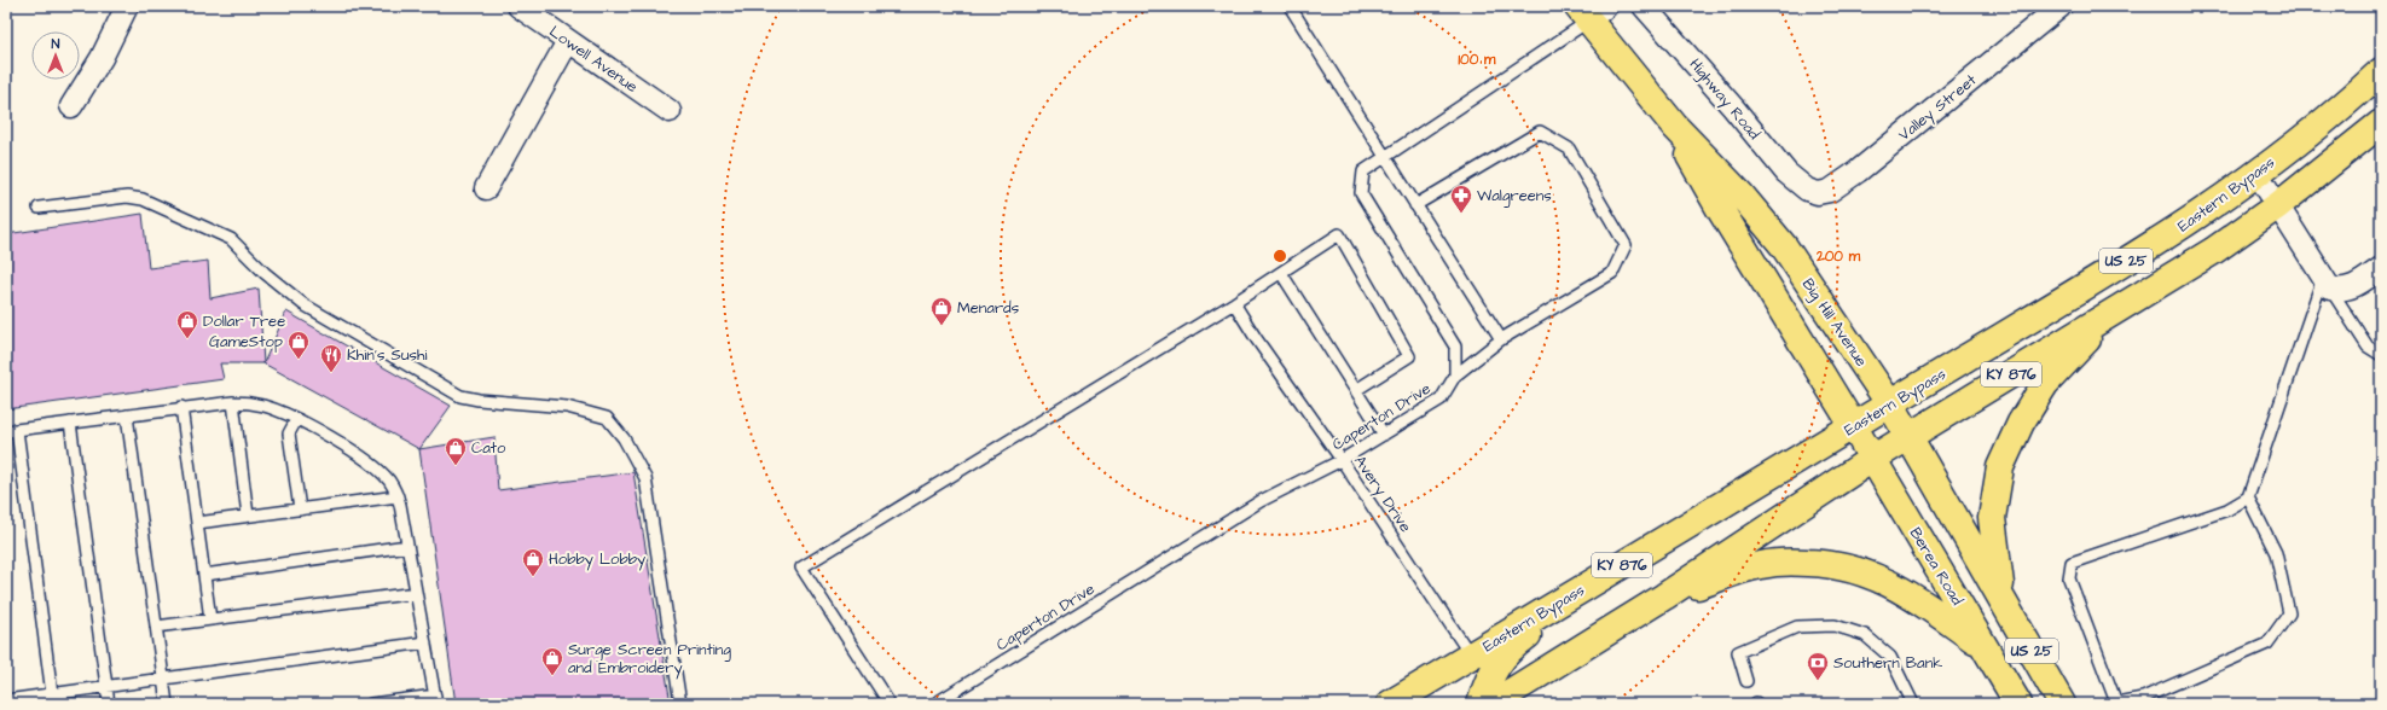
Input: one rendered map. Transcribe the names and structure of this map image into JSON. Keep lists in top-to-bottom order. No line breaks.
{"streets":{"main road":["Eastern Bypass","US 25","Big Hill Avenue","KY 876","Berea Road"],"street":["Lowell Avenue","Highway Road","Valley Street"],"lane":["Caperton Drive","Avery Drive"]},"crossings":[["Highway Road","Valley Street"],["Eastern Bypass","Big Hill Avenue"],["Eastern Bypass","Avery Drive"],["Eastern Bypass","Berea Road"],["US 25","KY 876"],["Big Hill Avenue","KY 876"],["Big Hill Avenue","Berea Road"],["KY 876","Berea Road"],["Caperton Drive","Avery Drive"]],"places":{"pharmacy":["Walgreens"],"shop":["Menards","Dollar Tree","GameStop","Cato","Hobby Lobby","Surge Screen Printing and Embroidery"],"restaurant":["Khin's Sushi"],"bank":["Southern Bank"]},"north":"top","rings":["100 m","200 m"]}
